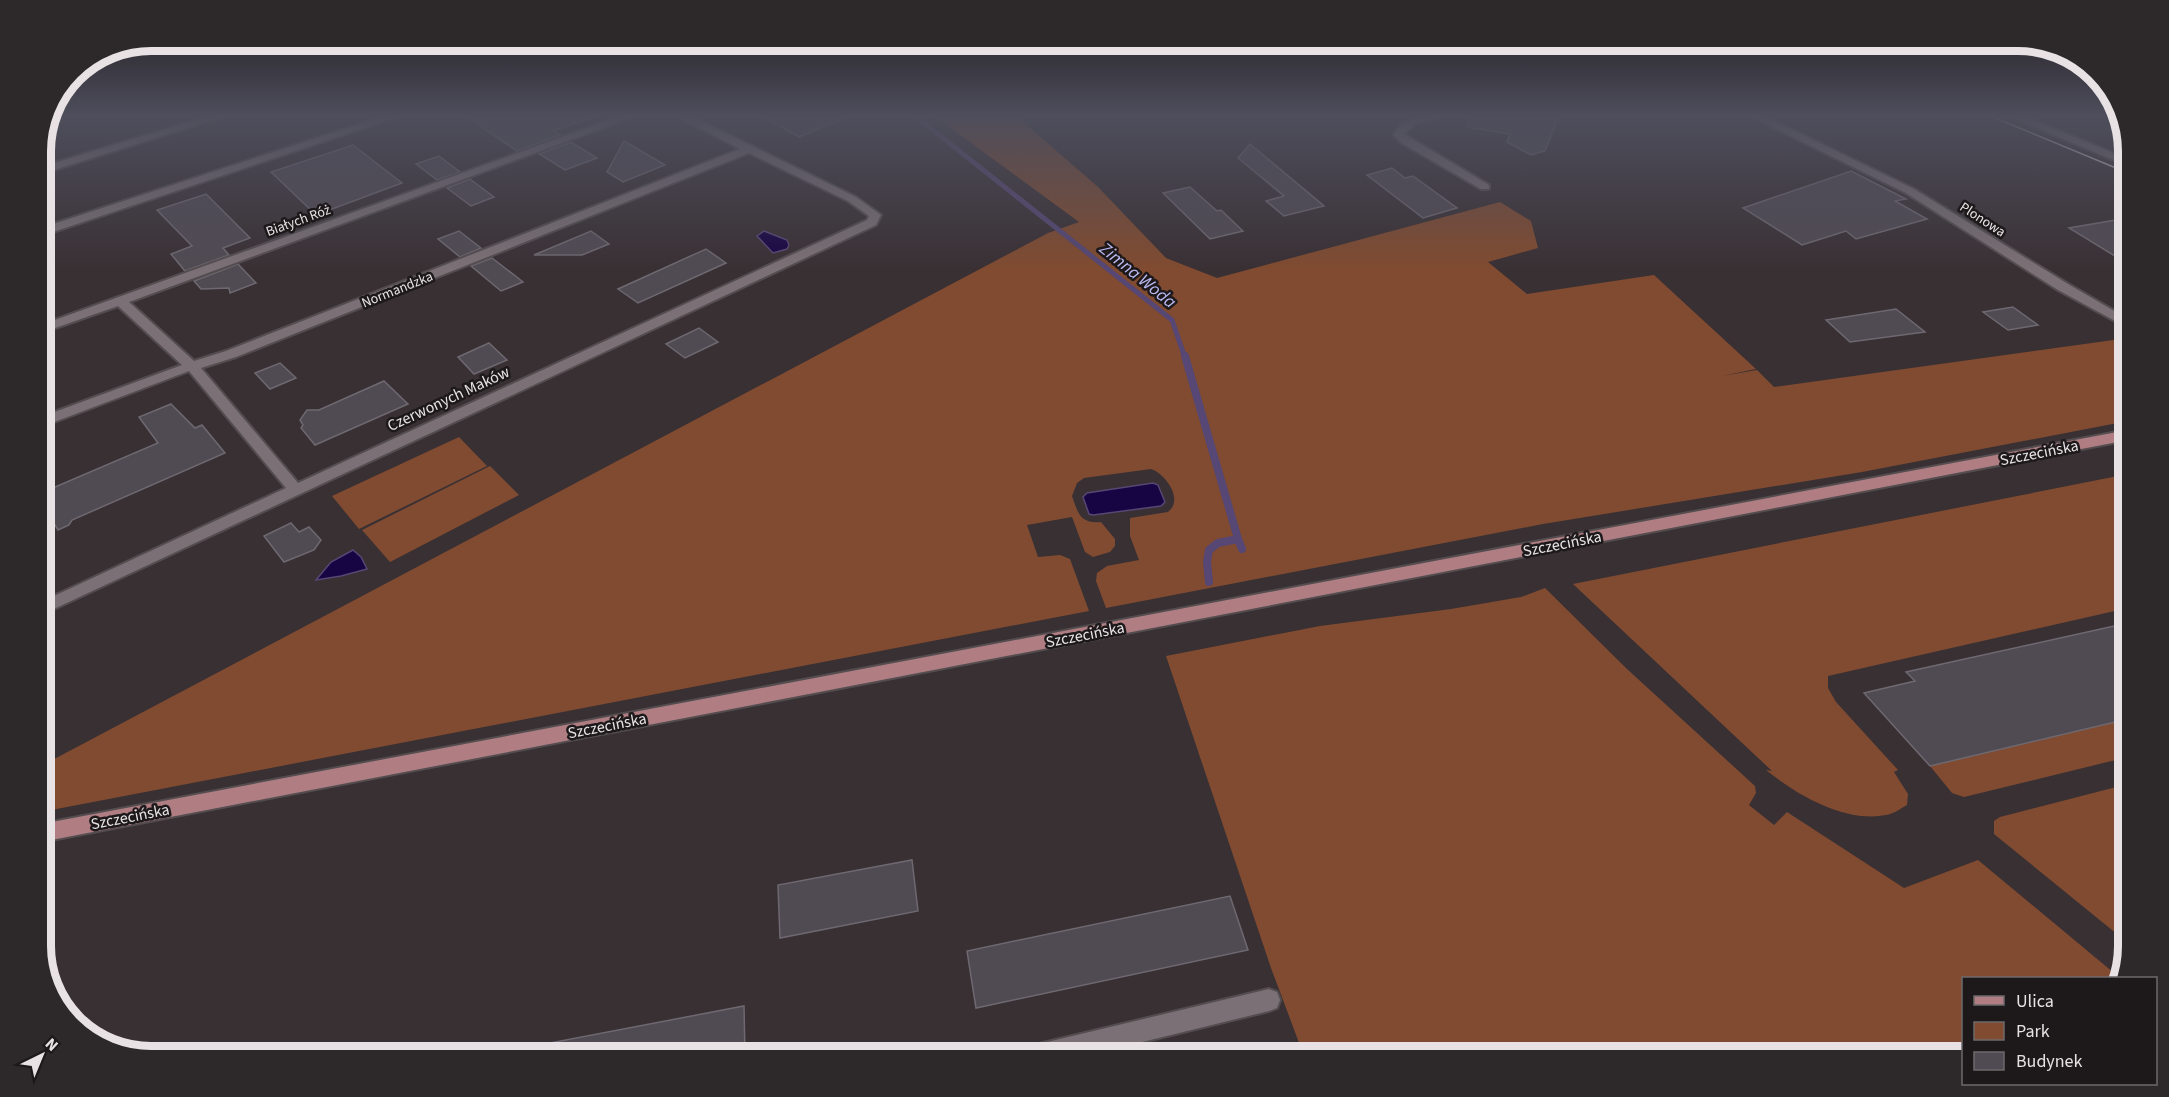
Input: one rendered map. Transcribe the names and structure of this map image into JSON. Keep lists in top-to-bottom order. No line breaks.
{"streets":{"main road":["Szczecińska"],"street":["Plonowa","Białych Róż","Normandzka","Czerwonych Maków"]},"water":["Zimna Woda"],"legend":["Ulica","Park","Budynek"],"north":"top right"}
